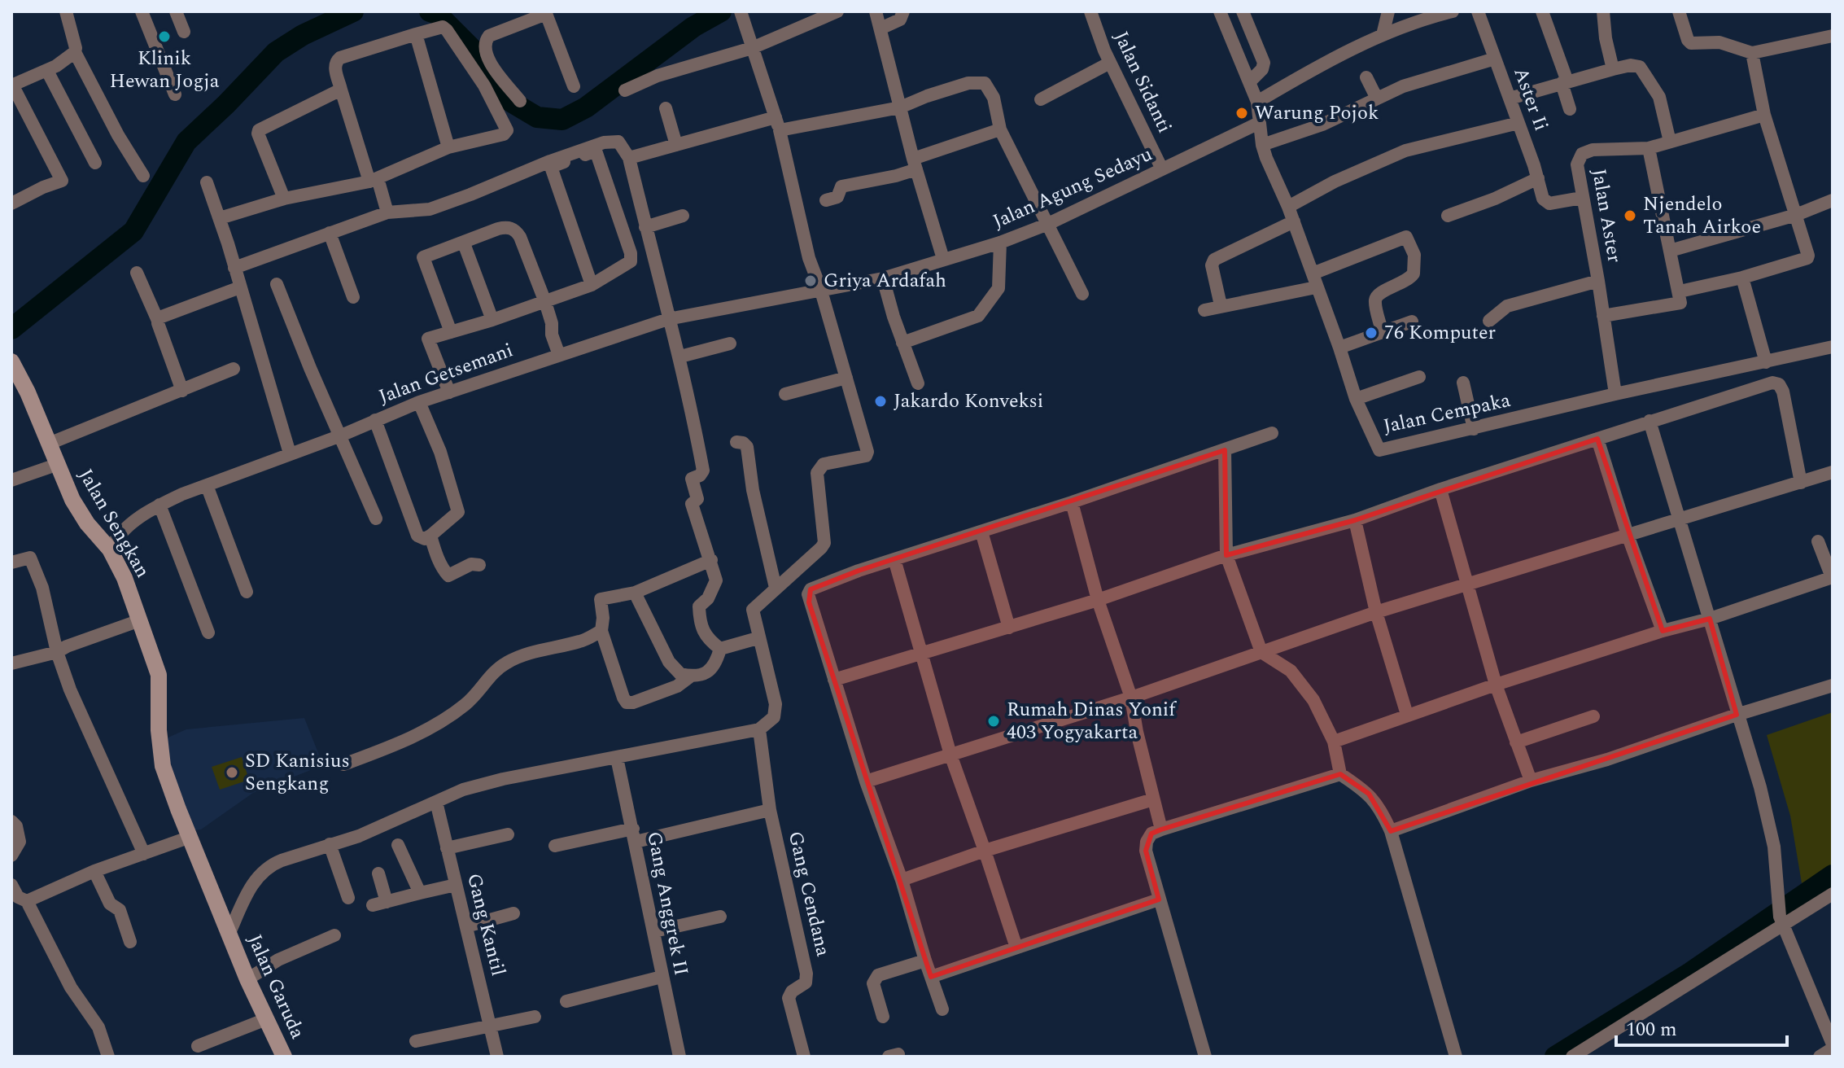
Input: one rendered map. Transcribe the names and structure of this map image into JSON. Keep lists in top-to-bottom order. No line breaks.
{"streets":{"main road":["Jalan Sengkan","Jalan Garuda"],"street":["Jalan Sidanti","Aster Ii","Jalan Agung Sedayu","Jalan Aster","Jalan Getsemani","Jalan Cempaka","Gang Cendana","Gang Anggrek II","Gang Kantil"]},"crossings":[["Jalan Sidanti","Jalan Agung Sedayu"],["Aster Ii","Jalan Aster"],["Jalan Agung Sedayu","Jalan Getsemani"],["Jalan Agung Sedayu","Jalan Cempaka"],["Jalan Aster","Jalan Cempaka"],["Jalan Getsemani","Jalan Sengkan"],["Jalan Sengkan","Jalan Garuda"]],"places":["Klinik Hewan Jogja","Warung Pojok","Njendelo Tanah Airkoe","Griya Ardafah","76 Komputer","Jakardo Konveksi","Rumah Dinas Yonif 403 Yogyakarta","SD Kanisius Sengkang"],"scale_bar":"100 m"}
